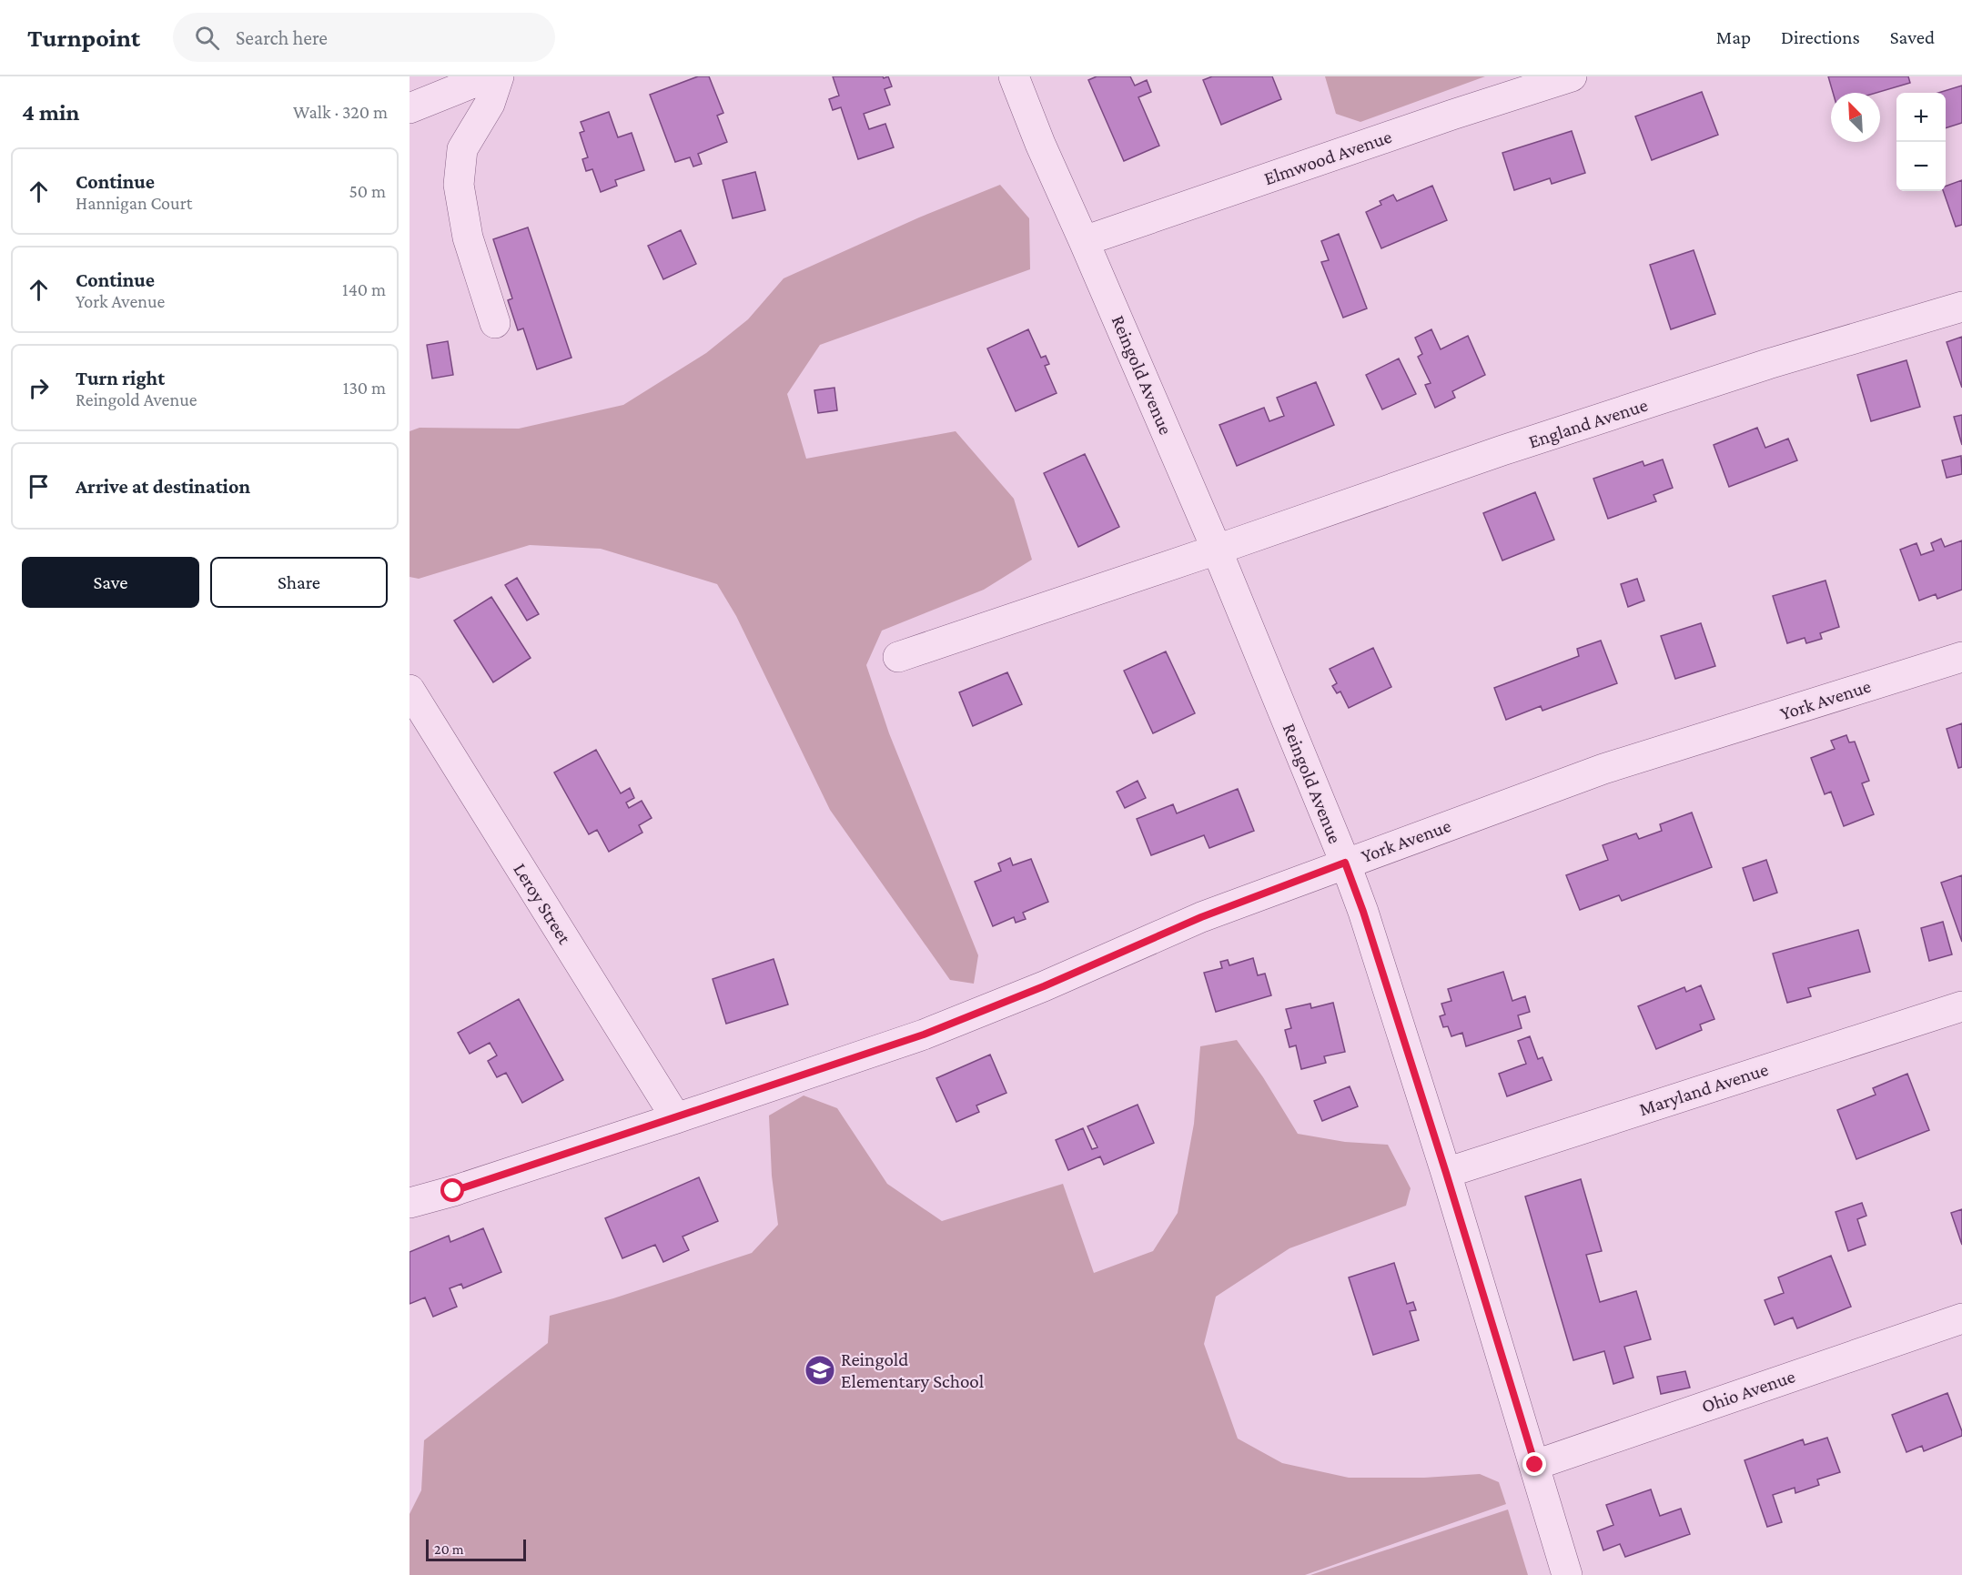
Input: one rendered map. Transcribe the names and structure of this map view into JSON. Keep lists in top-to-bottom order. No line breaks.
{"streets":{"street":["Elmwood Avenue","Reingold Avenue","England Avenue","York Avenue","Leroy Street","Maryland Avenue","Ohio Avenue"]},"crossings":[["Elmwood Avenue","Reingold Avenue"],["Reingold Avenue","England Avenue"],["Reingold Avenue","York Avenue"],["Reingold Avenue","Maryland Avenue"],["Reingold Avenue","Ohio Avenue"],["York Avenue","Leroy Street"]],"places":{"school or university":["Reingold Elementary School"]},"scale_bar":"20 m","north":"top left","page":{"header":"Turnpoint","search":"Search here","nav":["Map","Directions","Saved"],"heading":["4 min","Walk · 320 m"],"map_buttons":["+","−"],"list":[["Continue","Hannigan Court","50 m"],["Continue","York Avenue","140 m"],["Turn right","Reingold Avenue","130 m"],"Arrive at destination"],"buttons":["Save","Share"],"scale":"20 m"}}
